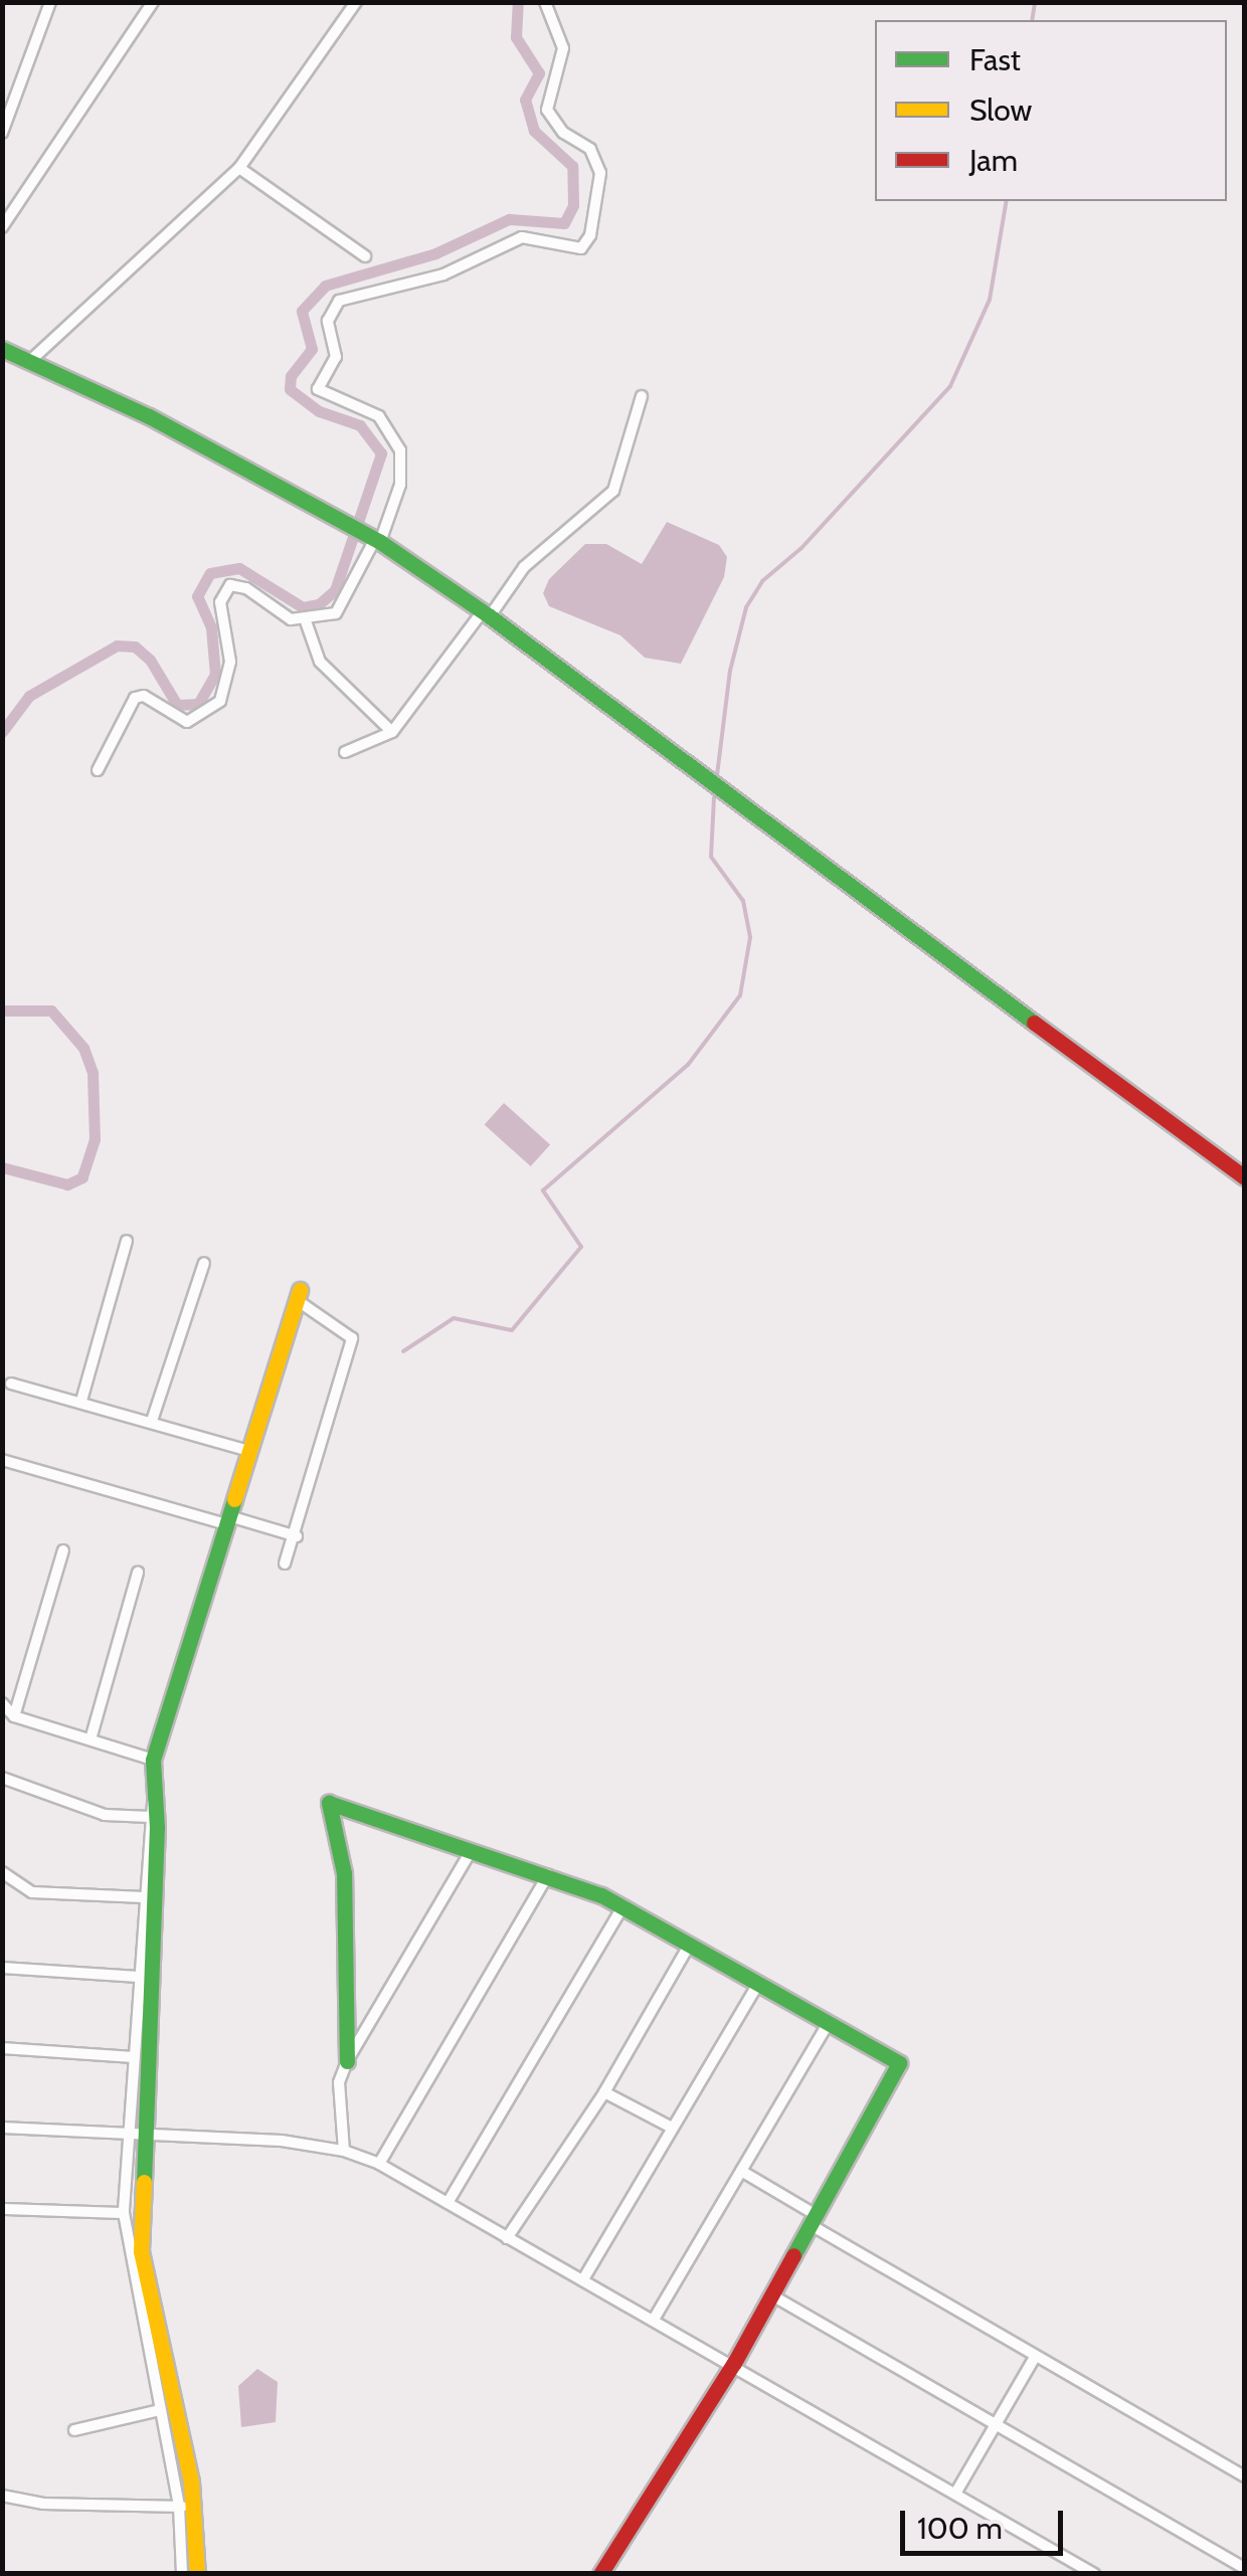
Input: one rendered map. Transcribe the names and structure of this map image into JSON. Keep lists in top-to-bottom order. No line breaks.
{"legend":["Fast","Slow","Jam"],"scale_bar":"100 m"}
